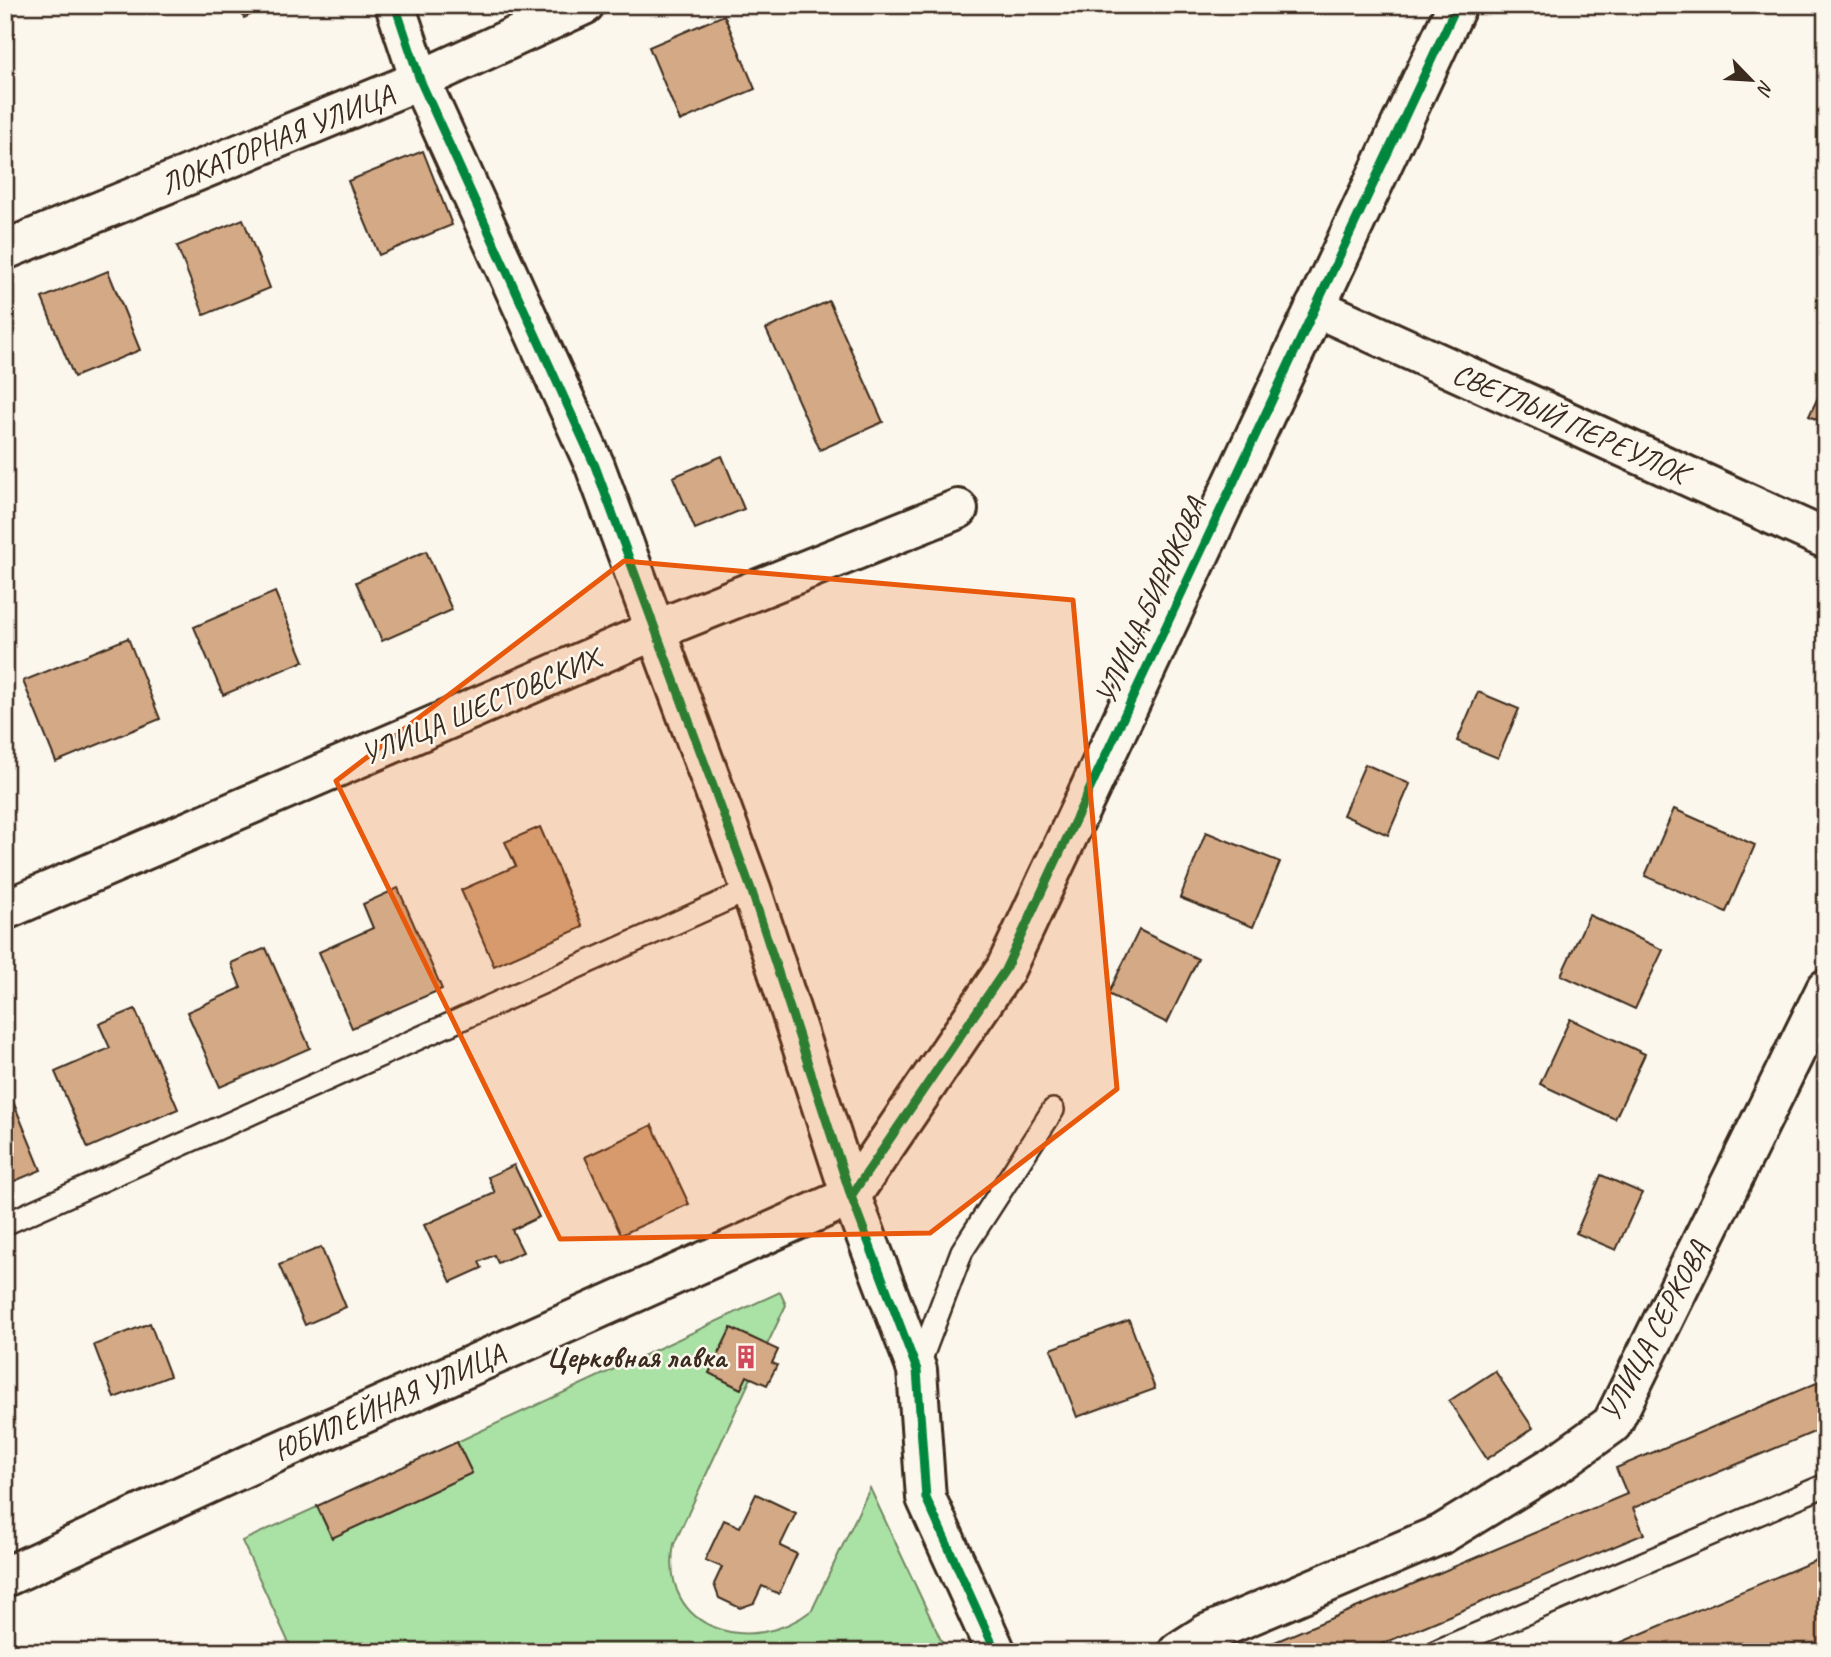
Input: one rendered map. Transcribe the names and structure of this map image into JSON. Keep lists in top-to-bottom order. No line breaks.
{"streets":{"street":["ЛОКАТОРНАЯ УЛИЦА","СВЕТЛЫЙ ПЕРЕУЛОК","УЛИЦА БИРЮКОВА","УЛИЦА ШЕСТОВСКИХ","УЛИЦА СЕРКОВА","ЮБИЛЕЙНАЯ УЛИЦА"]},"crossings":[["СВЕТЛЫЙ ПЕРЕУЛОК","УЛИЦА БИРЮКОВА"],["УЛИЦА БИРЮКОВА","ЮБИЛЕЙНАЯ УЛИЦА"]],"places":{"building":["Церковная лавка"]},"north":"bottom right"}
